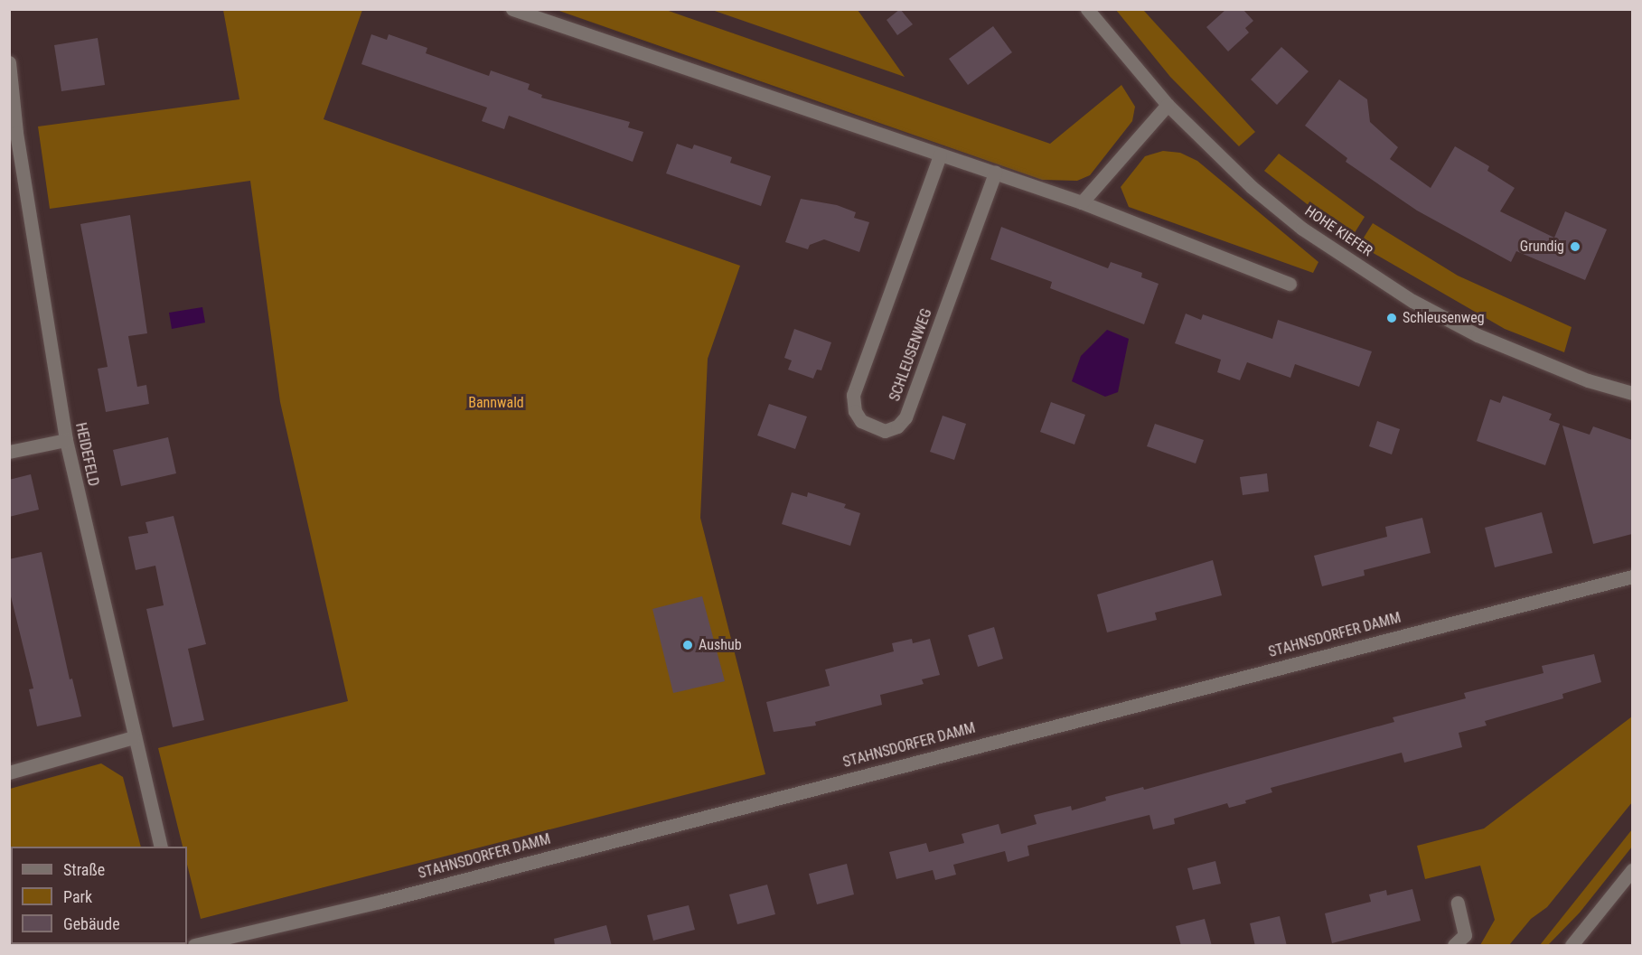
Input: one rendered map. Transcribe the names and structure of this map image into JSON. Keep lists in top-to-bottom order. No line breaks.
{"streets":{"street":["HOHE KIEFER","SCHLEUSENWEG","HEIDEFELD","STAHNSDORFER DAMM"]},"parks":["Bannwald"],"places":["Grundig","Schleusenweg","Aushub"],"legend":["Straße","Park","Gebäude"]}
